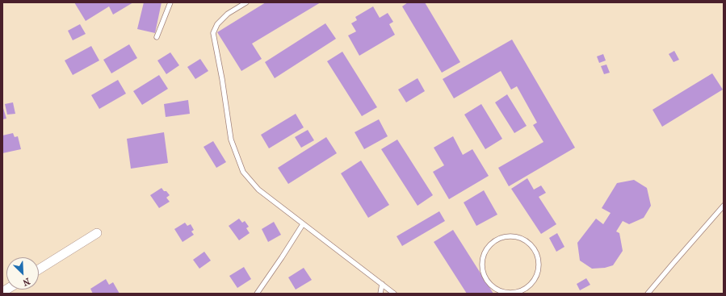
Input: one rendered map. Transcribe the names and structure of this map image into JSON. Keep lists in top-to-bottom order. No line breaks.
{"north":"bottom right"}
